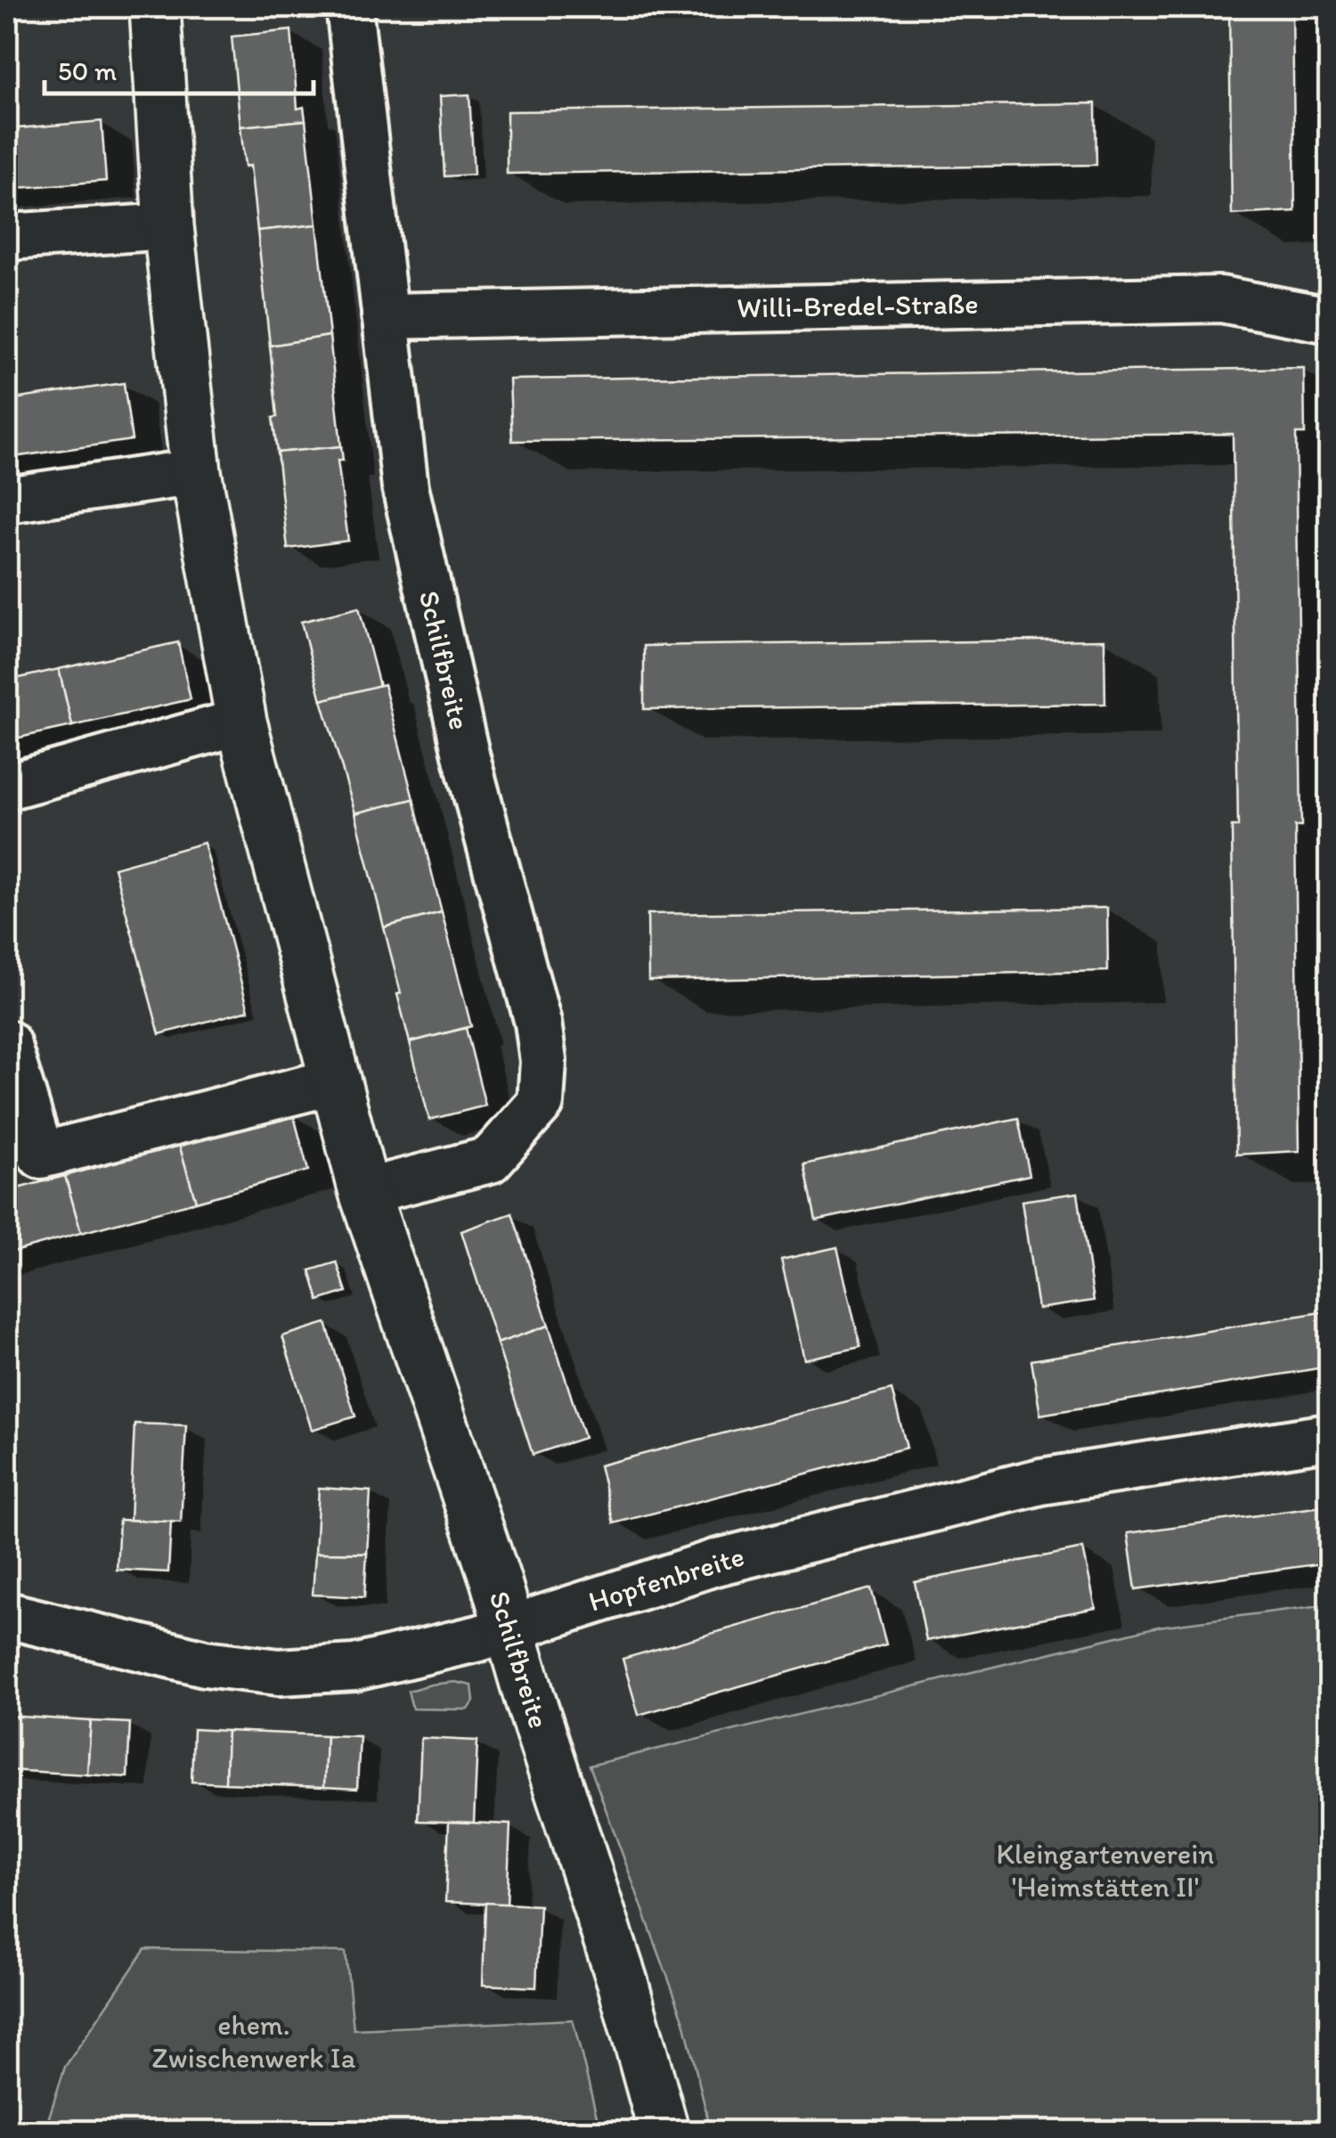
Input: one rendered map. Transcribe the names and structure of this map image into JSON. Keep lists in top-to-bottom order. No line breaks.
{"streets":{"main road":["Schilfbreite"],"street":["Willi-Bredel-Straße","Hopfenbreite"]},"crossings":[["Willi-Bredel-Straße","Schilfbreite"],["Schilfbreite","Hopfenbreite"]],"parks":["Kleingartenverein 'Heimstätten II'","ehem. Zwischenwerk Ia"],"scale_bar":"50 m"}
